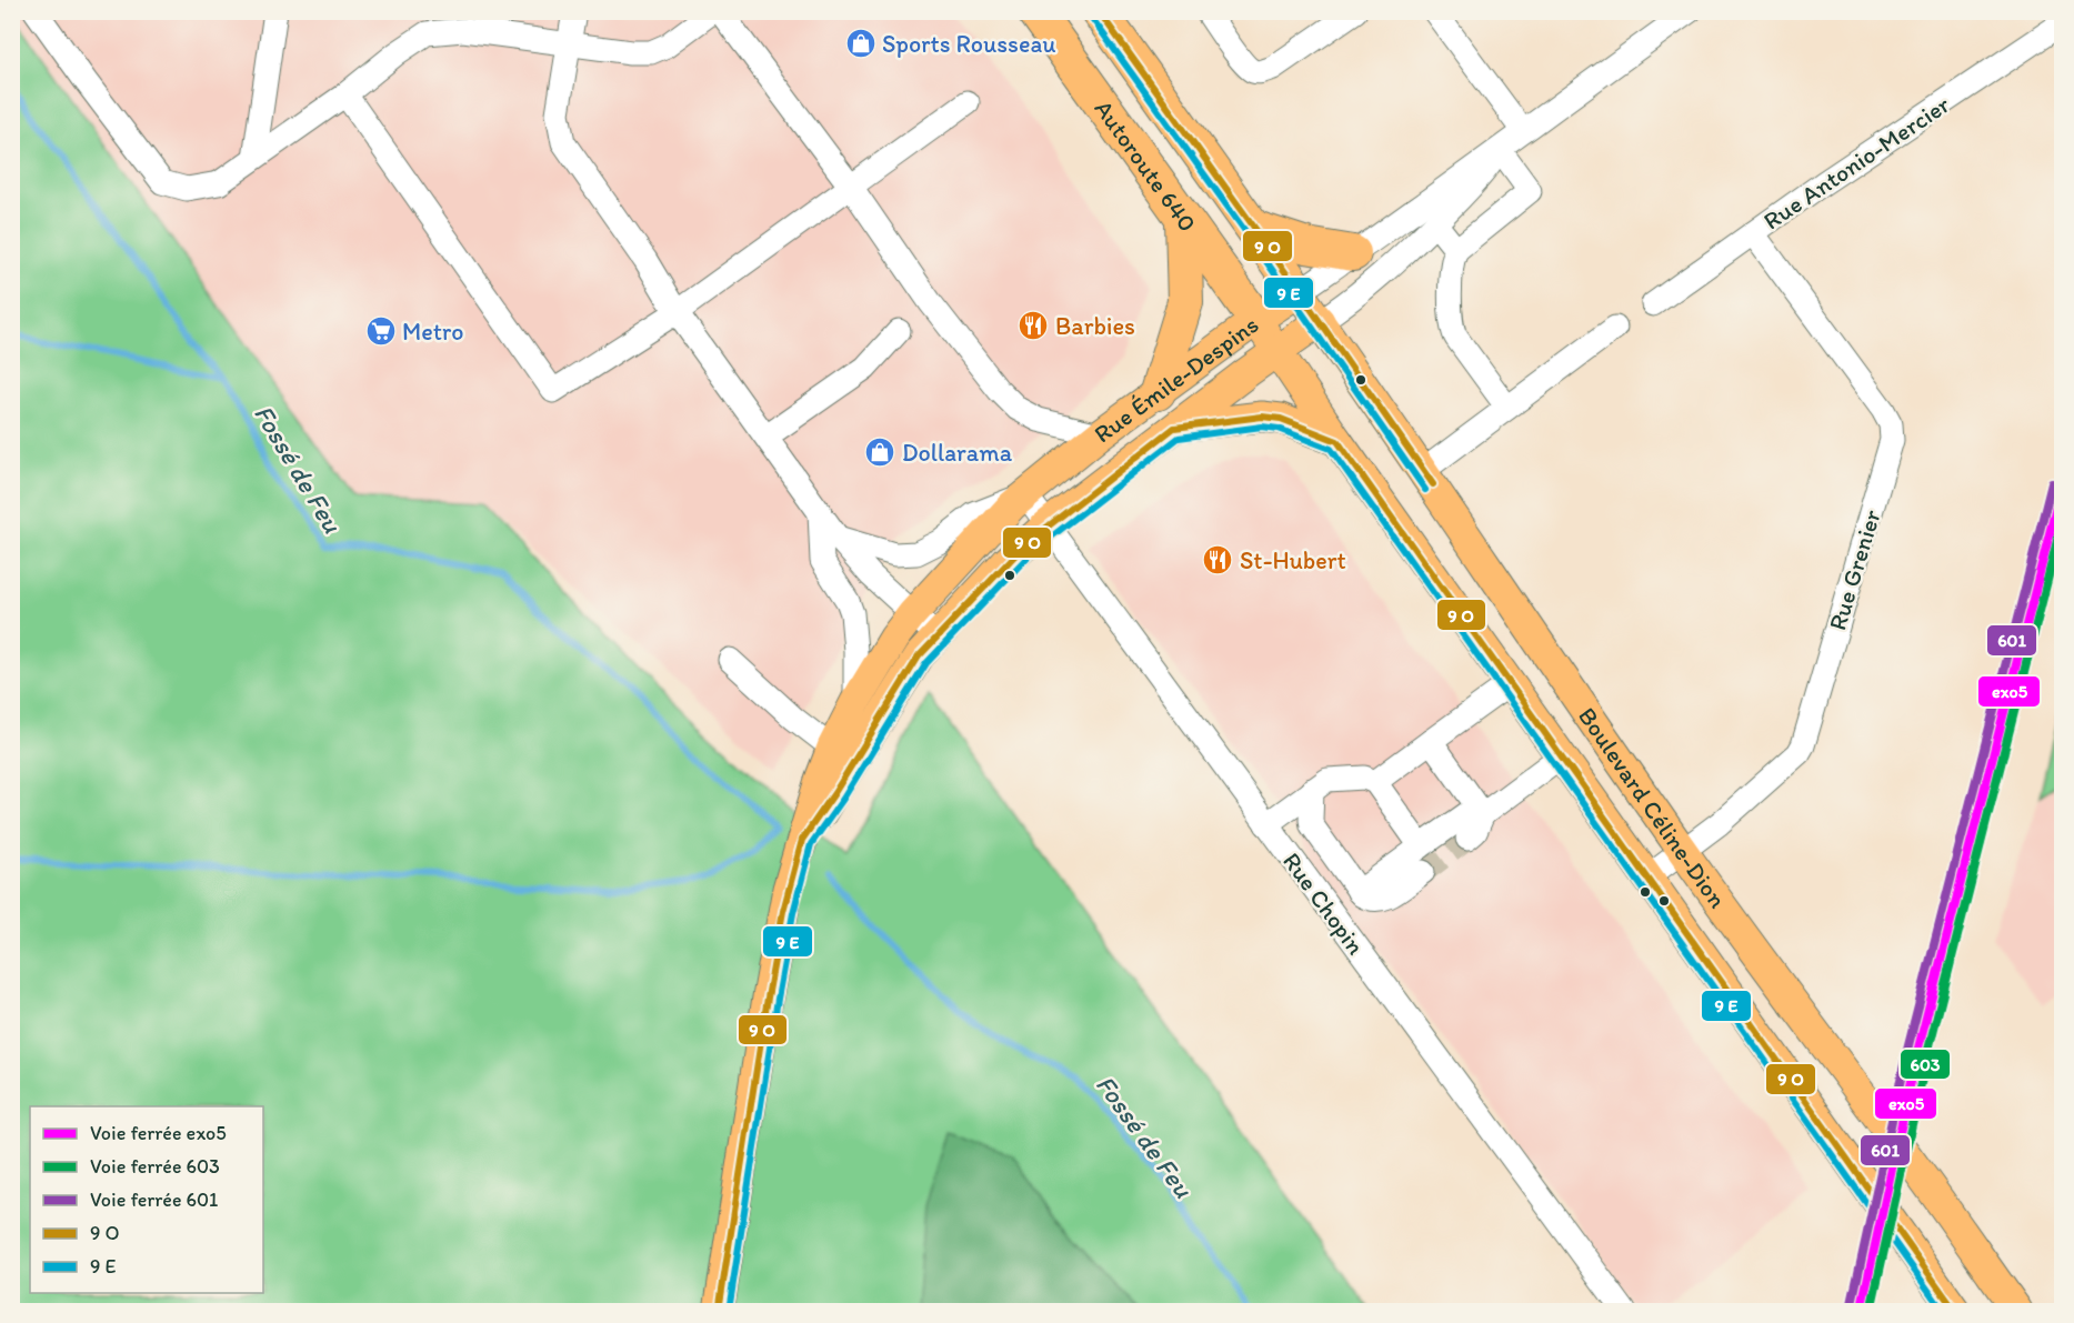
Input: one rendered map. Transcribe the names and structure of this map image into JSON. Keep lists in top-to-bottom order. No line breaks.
{"streets":{"highway":["Autoroute 640"],"main road":["Rue Émile-Despins","Boulevard Céline-Dion"],"street":["Rue Antonio-Mercier","Rue Grenier","Rue Chopin"]},"crossings":[["Rue Antonio-Mercier","Rue Grenier"],["Autoroute 640","Rue Émile-Despins"],["Autoroute 640","Boulevard Céline-Dion"],["Rue Émile-Despins","Boulevard Céline-Dion"],["Rue Émile-Despins","Rue Chopin"],["Rue Grenier","Boulevard Céline-Dion"]],"water":["Fossé de Feu"],"places":{"shop":["Sports Rousseau","Dollarama"],"restaurant":["Barbies","St-Hubert"],"supermarket":["Metro"]},"lines":["rail line 601","rail line exo5","rail line 603"],"legend":["Voie ferrée exo5","Voie ferrée 603","Voie ferrée 601","9 O","9 E"]}
